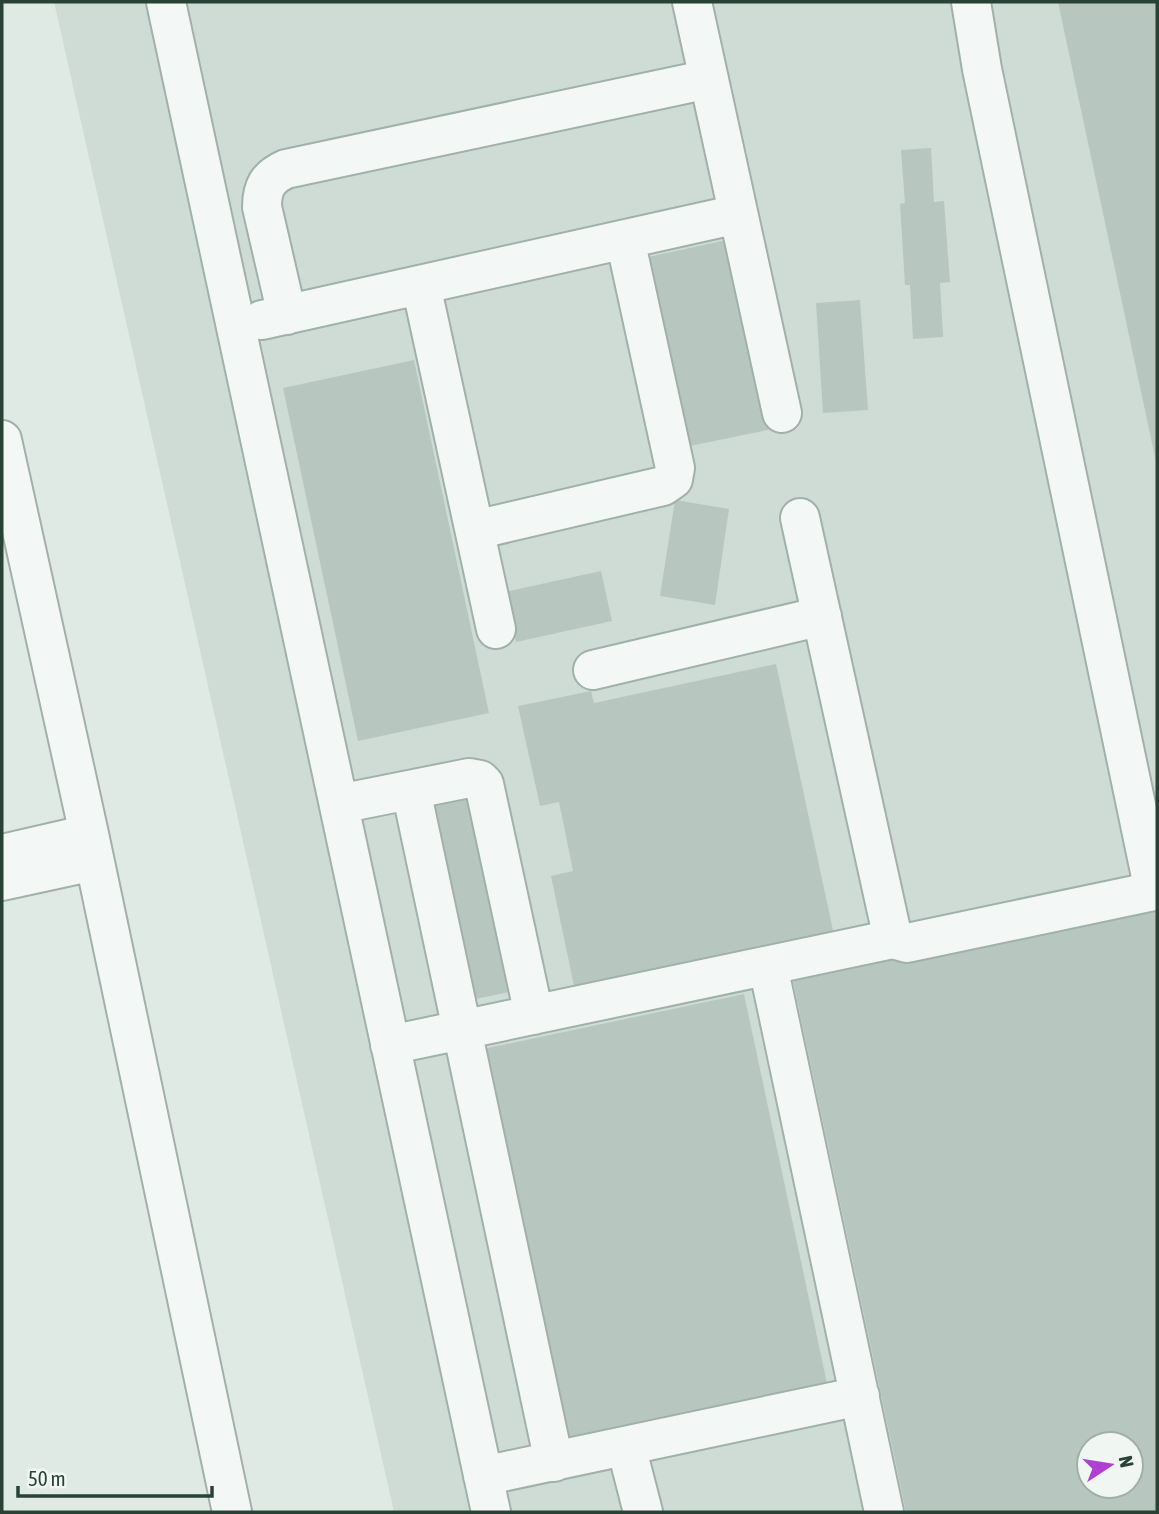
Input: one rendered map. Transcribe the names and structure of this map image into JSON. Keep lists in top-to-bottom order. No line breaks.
{"scale_bar":"50 m","north":"right"}
